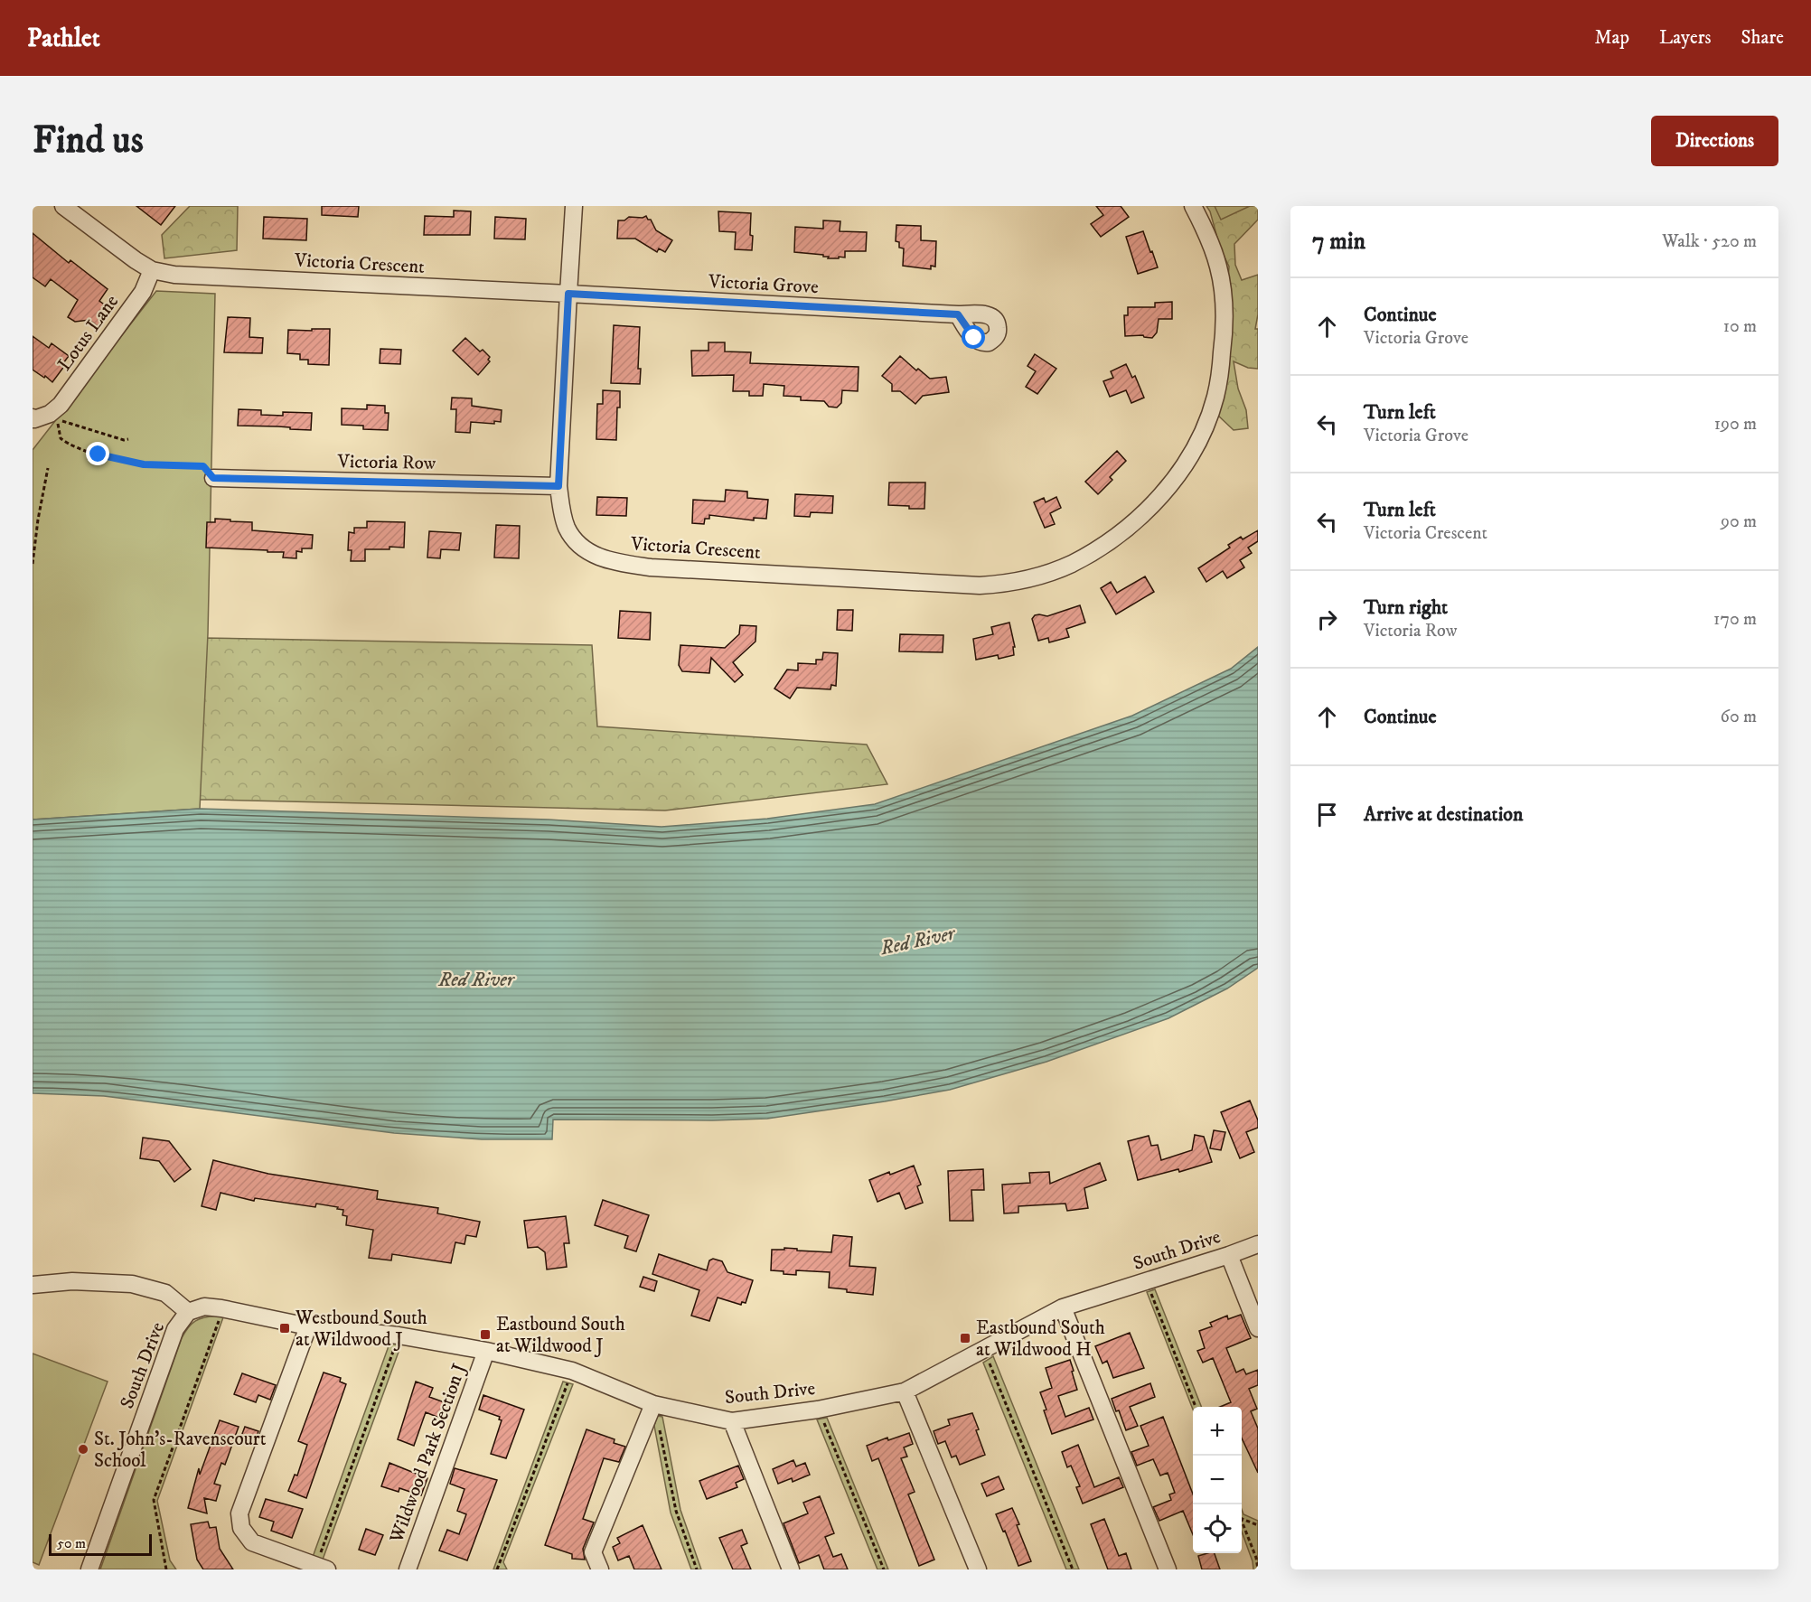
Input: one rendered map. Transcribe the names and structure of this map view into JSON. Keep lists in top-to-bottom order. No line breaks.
{"streets":{"street":["Victoria Crescent","Victoria Grove","Lotus Lane","Victoria Row","South Drive","Wildwood Park Section J"]},"crossings":[["Victoria Crescent","Victoria Grove"],["Victoria Crescent","Lotus Lane"],["Victoria Crescent","Victoria Row"],["South Drive","Wildwood Park Section J"]],"water":["Red River"],"places":{"transit":["Westbound South at Wildwood J","Eastbound South at Wildwood J","Eastbound South at Wildwood H"],"other":["St. John's-Ravenscourt School"]},"scale_bar":"50 m","page":{"header":"Pathlet","nav":["Map","Layers","Share"],"buttons":"Directions","title":"Find us","heading":["7 min","Walk · 520 m"],"list":[["Continue","Victoria Grove","10 m"],["Turn left","Victoria Grove","190 m"],["Turn left","Victoria Crescent","90 m"],["Turn right","Victoria Row","170 m"],["Continue","60 m"],"Arrive at destination"],"map_buttons":["+","−"],"scale":"50 m"}}
